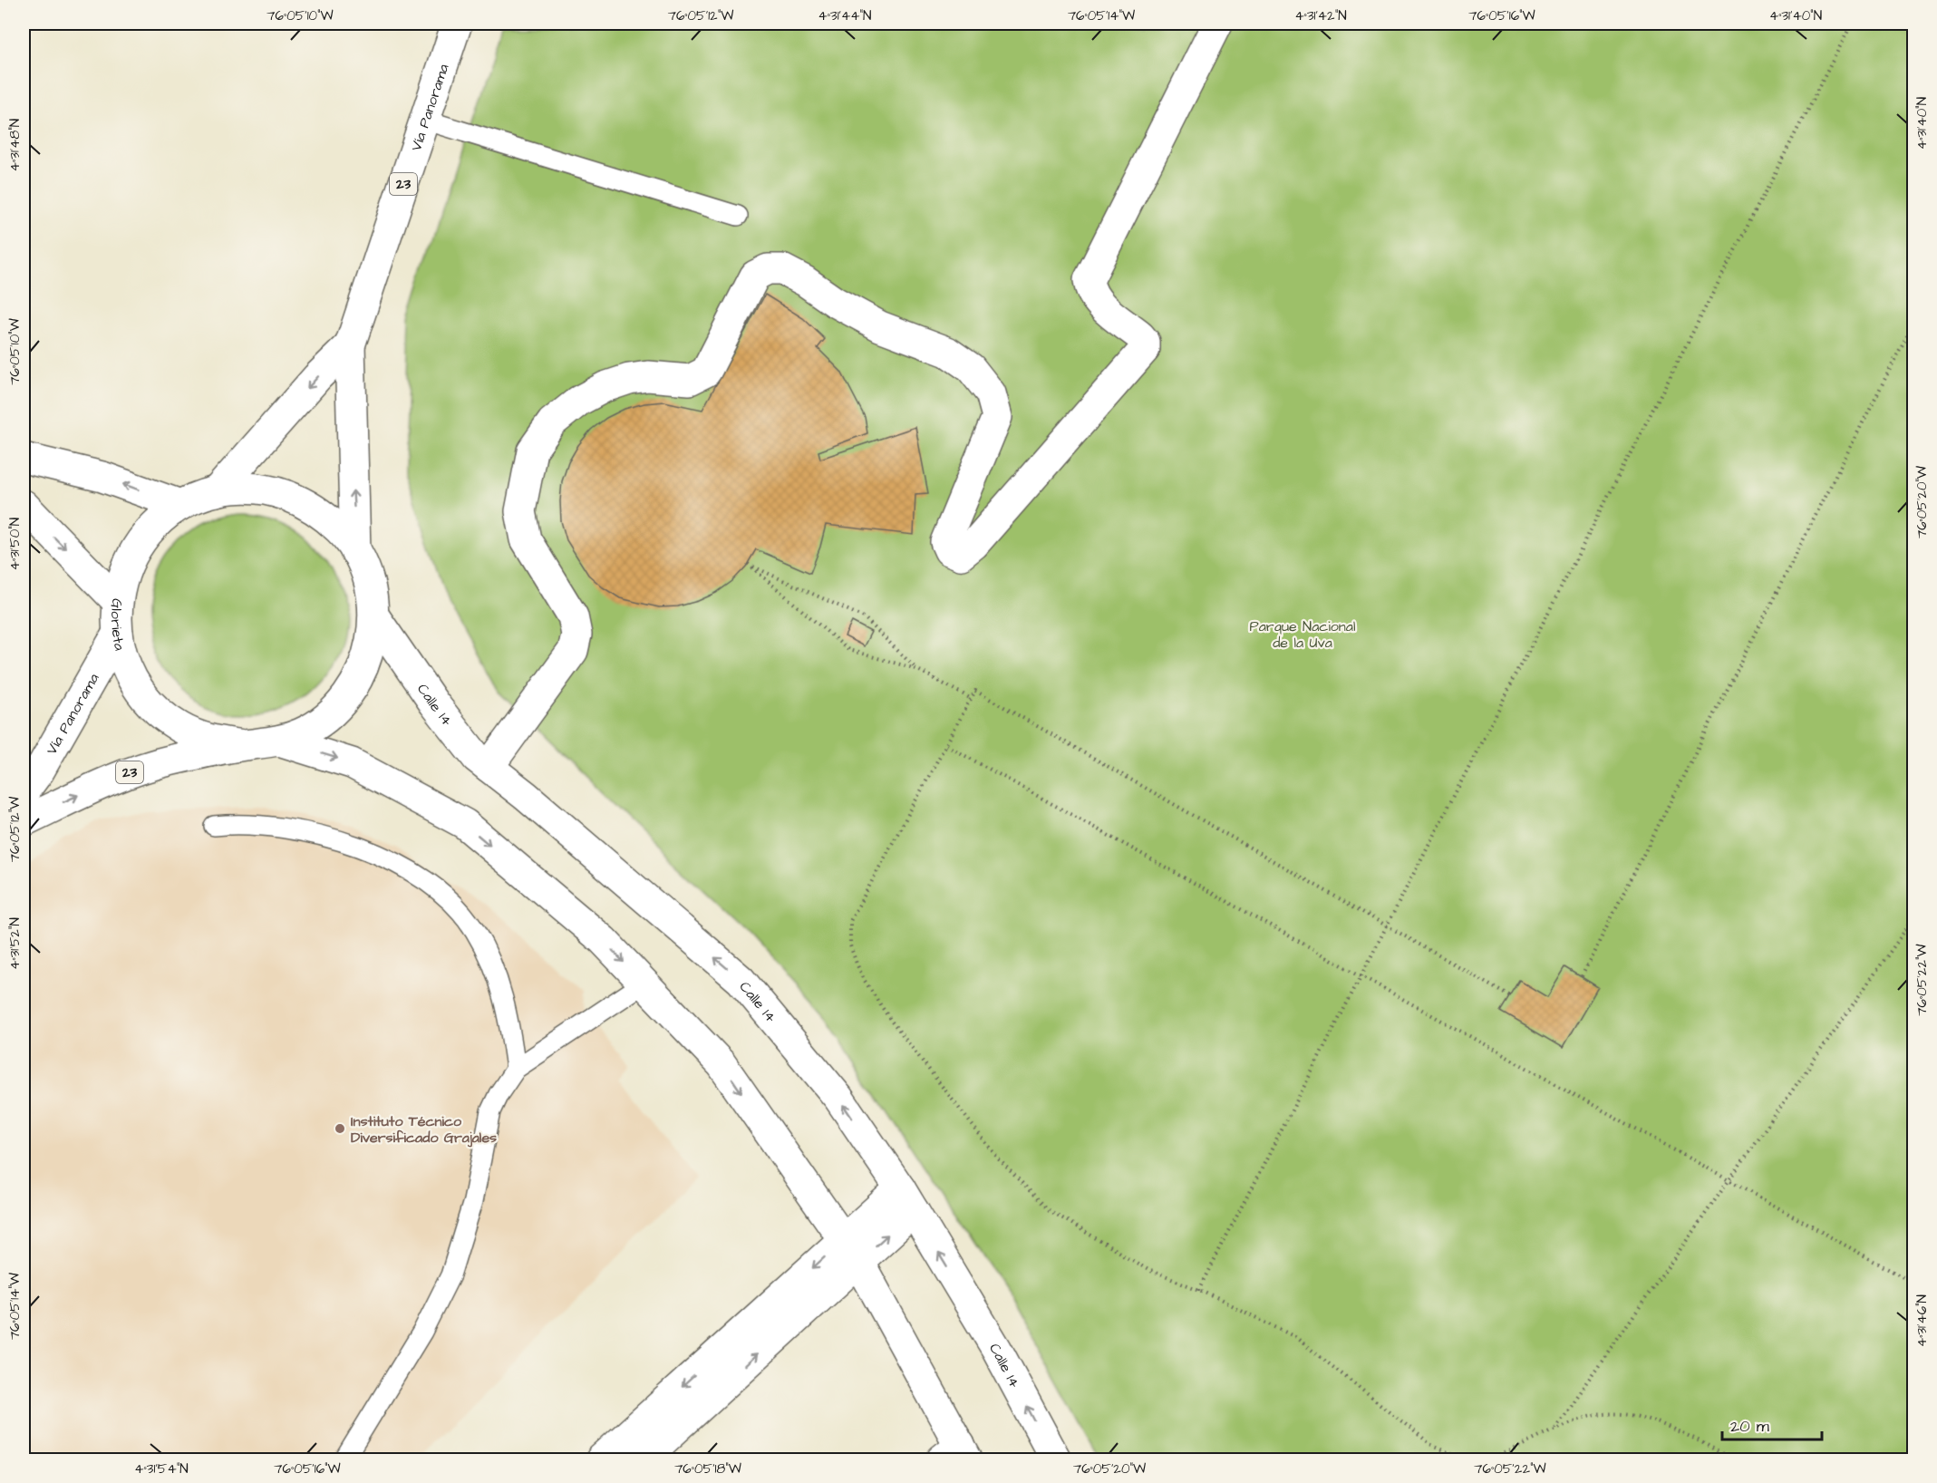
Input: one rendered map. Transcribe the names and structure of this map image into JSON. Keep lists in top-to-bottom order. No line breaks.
{"streets":{"main road":["Vía Panorama","23","Glorieta","Calle 14"]},"crossings":[["Vía Panorama","Glorieta"],["23","Glorieta"],["Glorieta","Calle 14"]],"parks":["Parque Nacional de la Uva"],"places":["Instituto Técnico Diversificado Grajales"],"scale_bar":"20 m","coordinates":["76°05'10\"W","76°05'12\"W","4°31'44\"N","76°05'14\"W","4°31'42\"N","76°05'16\"W","4°31'40\"N","4°31'48\"N","76°05'20\"W","4°31'50\"N","4°31'52\"N","76°05'22\"W","4°31'46\"N","4°31'54\"N","76°05'18\"W"]}
